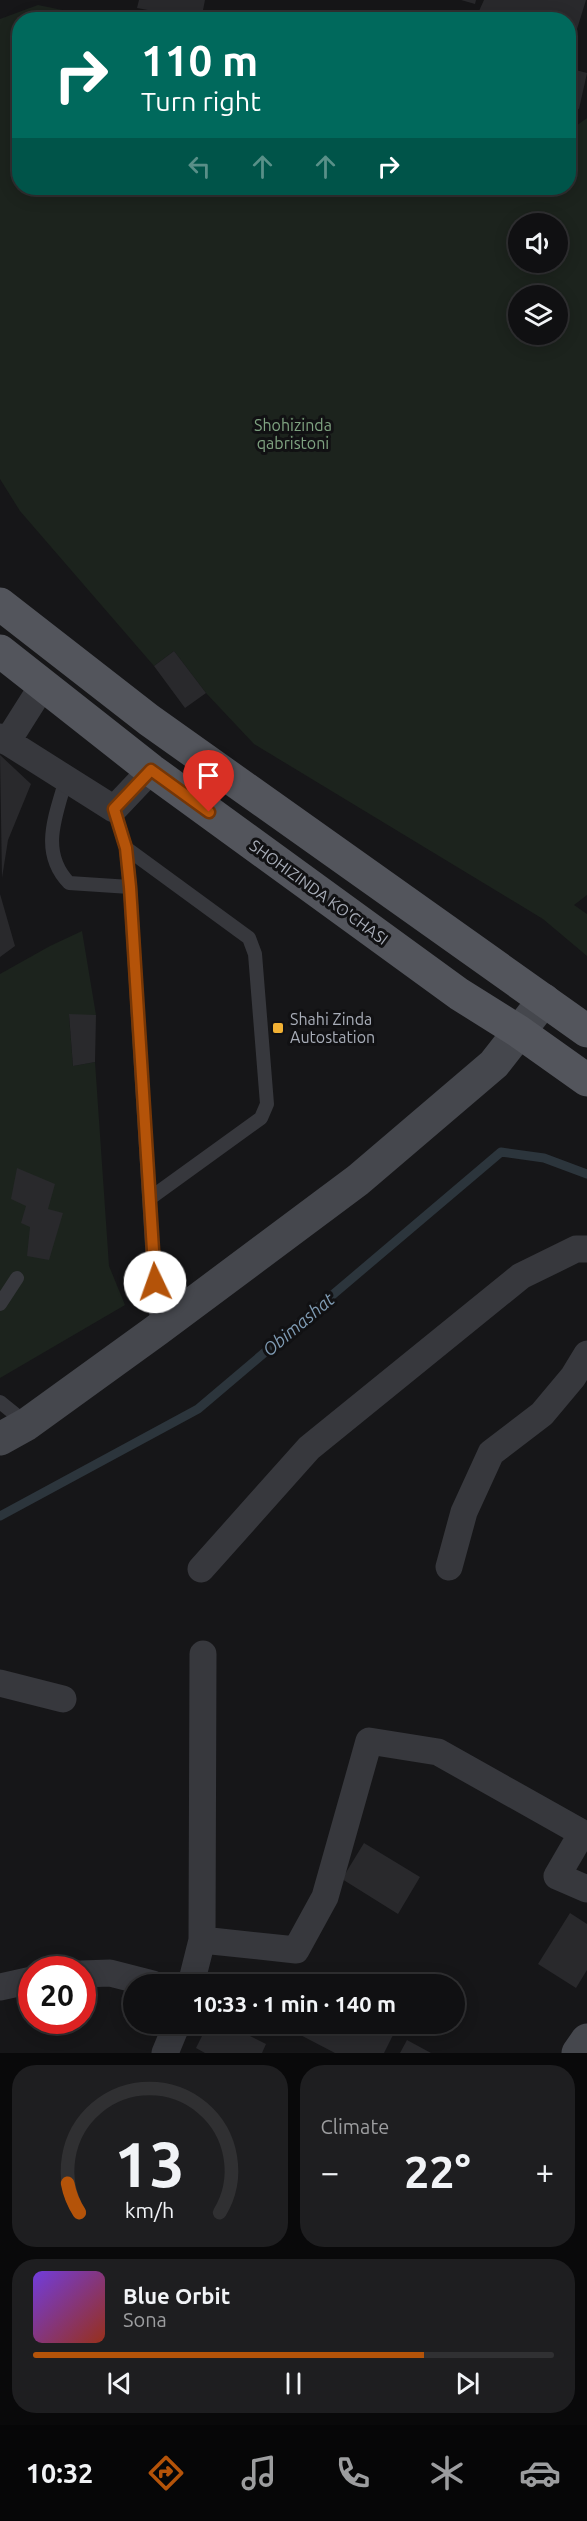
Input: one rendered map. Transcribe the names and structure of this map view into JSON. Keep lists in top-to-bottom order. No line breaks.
{"streets":{"main road":["SHOHIZINDA KO'CHASI"]},"water":["Obimashat"],"parks":["Shohizinda qabristoni"],"places":{"transit":["Shahi Zinda Autostation"]},"page":{"turn":["110 m","Turn right"],"limit":"20","trip":"10:33 · 1 min · 140 m","tile":"Climate","heat":["−","22°","+"],"song":["Blue Orbit","Sona"],"tabs":"10:32","gauge":["13","km/h"]}}
